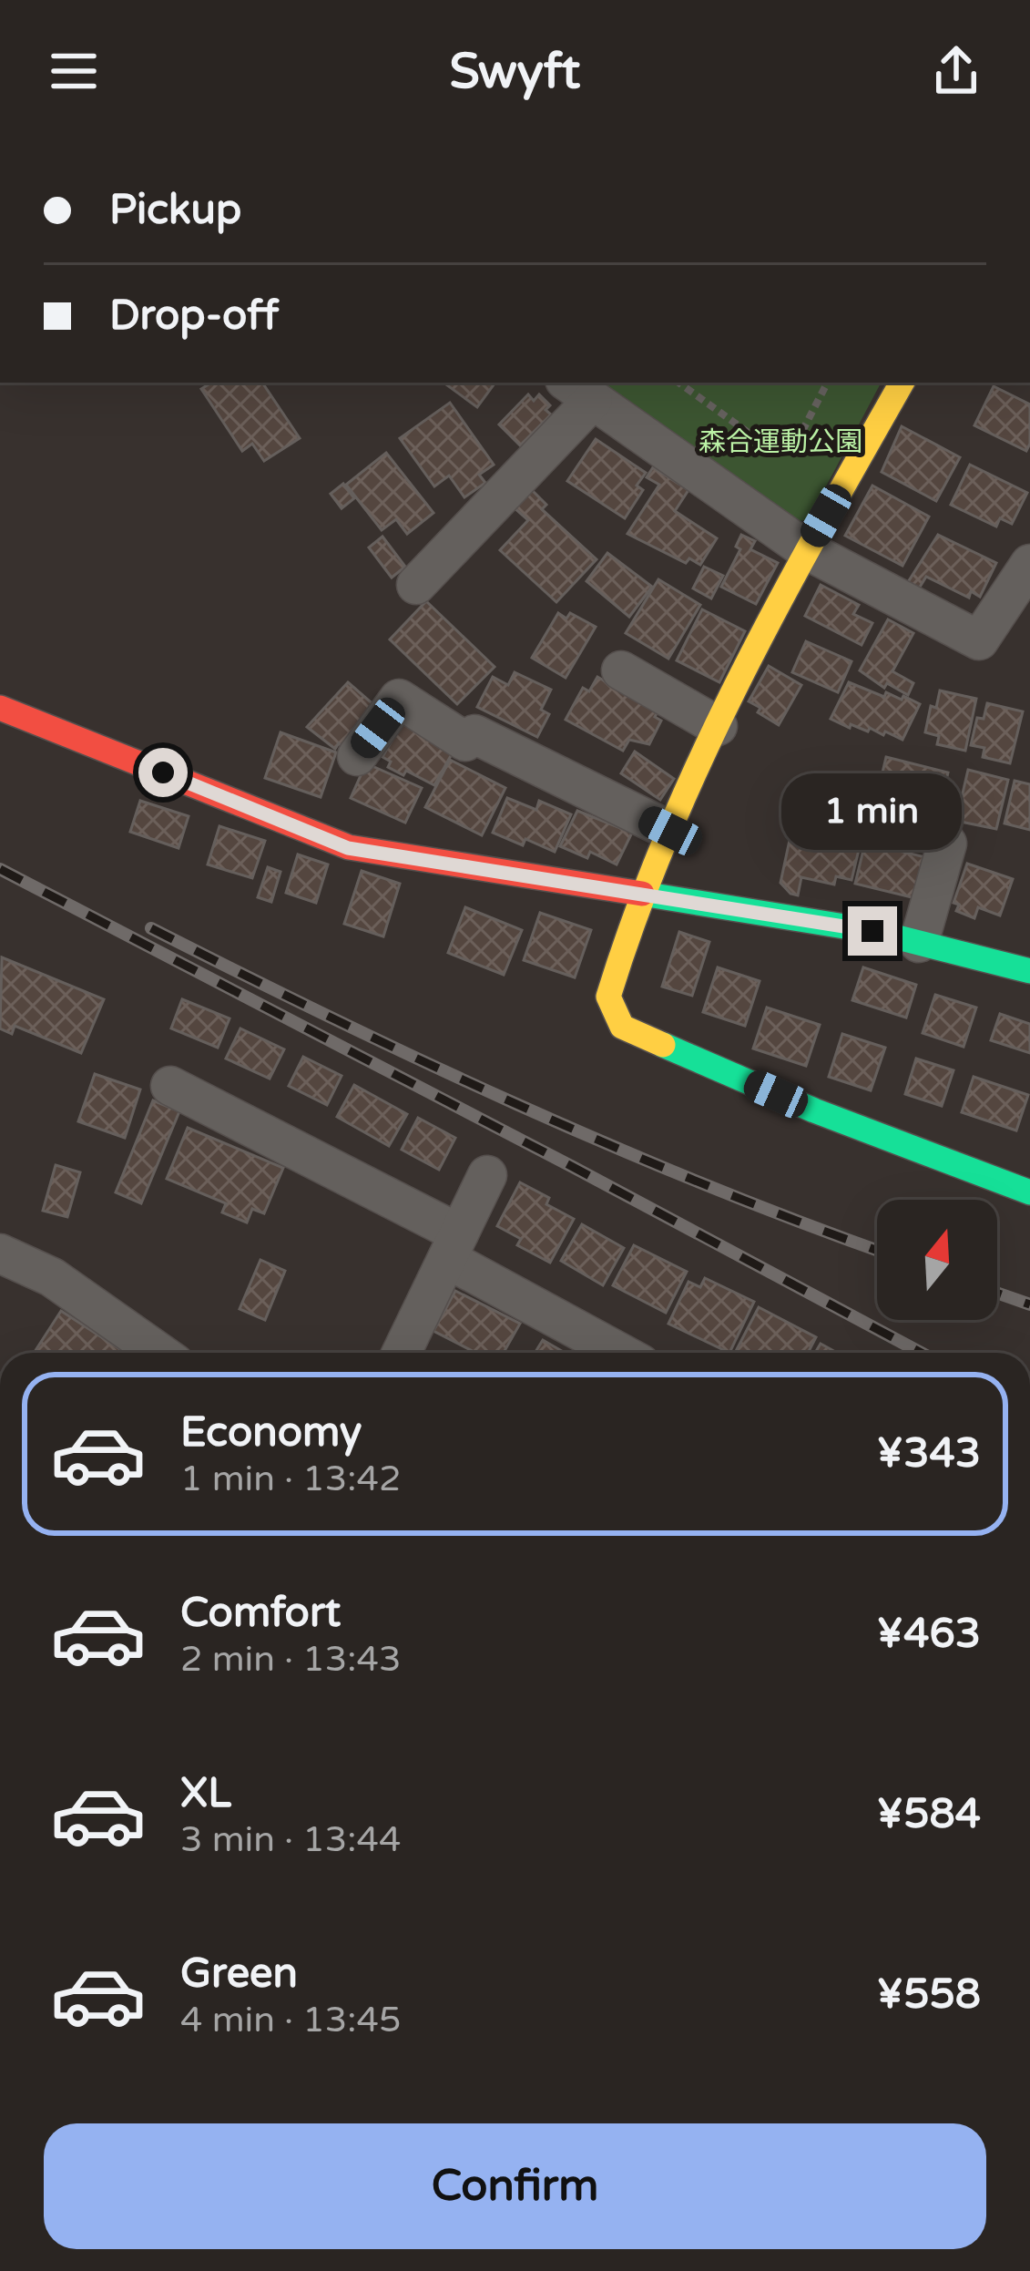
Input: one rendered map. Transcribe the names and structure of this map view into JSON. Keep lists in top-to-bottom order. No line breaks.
{"parks":["森合運動公園"],"north":"top","page":{"header":"Swyft","banner":["Pickup","Drop-off"],"bubble":"1 min","list":[{"name":"Economy","note":"1 min · 13:42","value":"¥343"},{"name":"Comfort","note":"2 min · 13:43","value":"¥463"},{"name":"XL","note":"3 min · 13:44","value":"¥584"},{"name":"Green","note":"4 min · 13:45","value":"¥558"}],"buttons":"Confirm"}}
